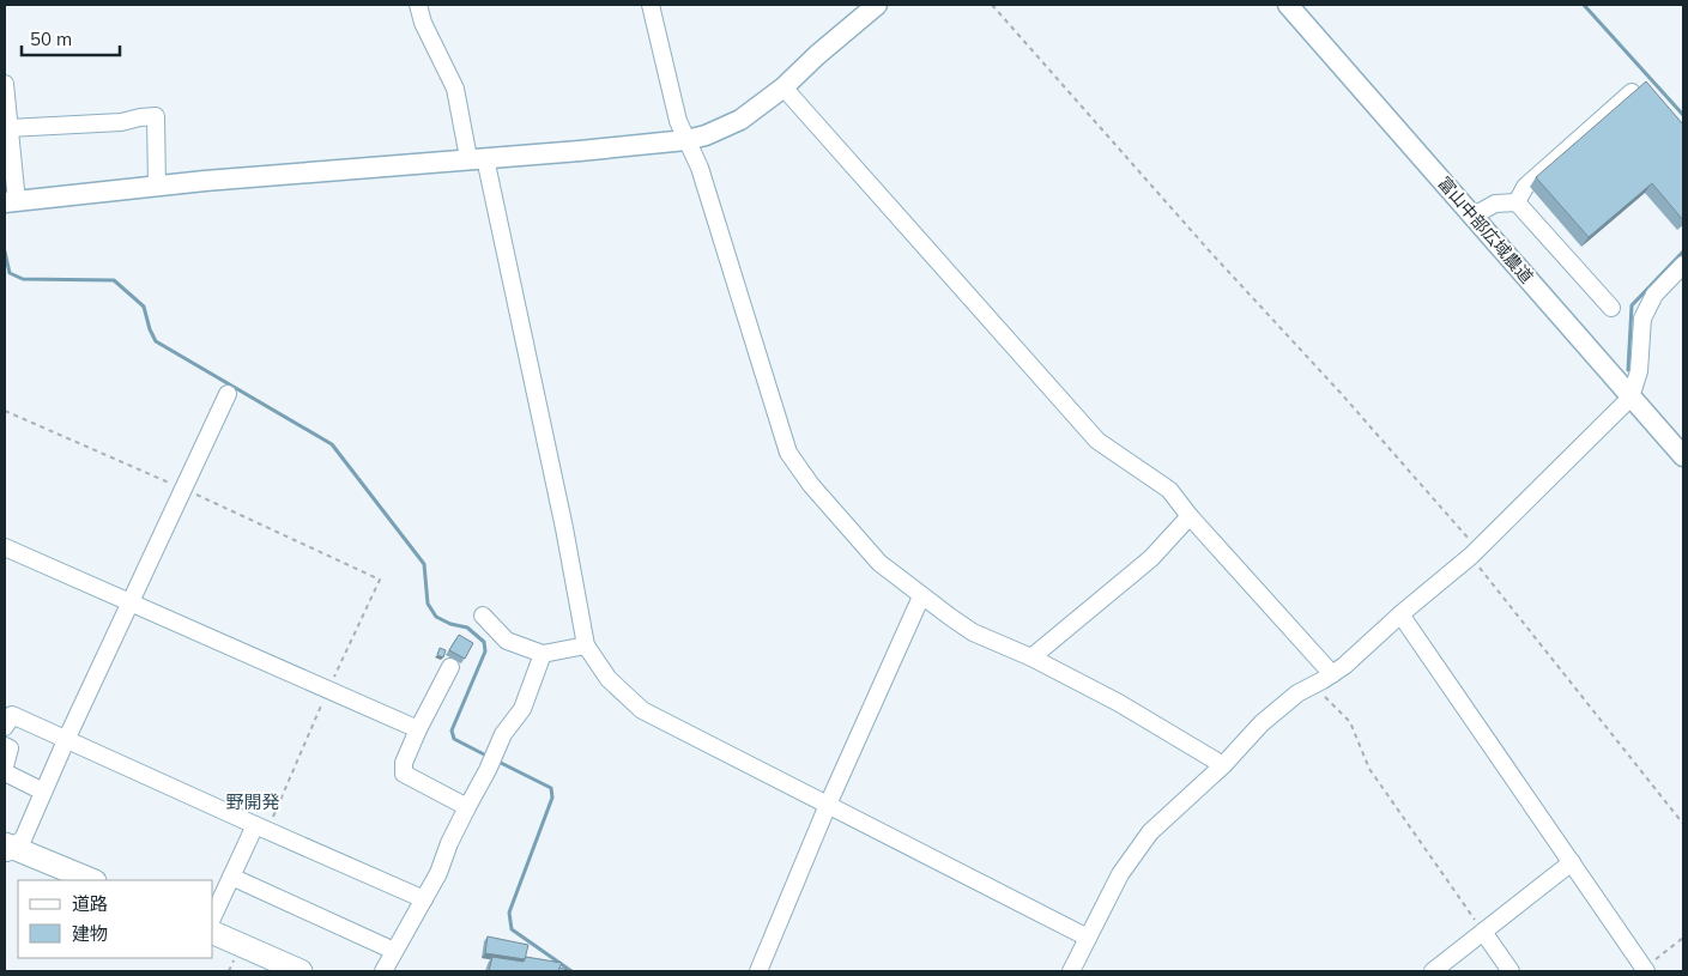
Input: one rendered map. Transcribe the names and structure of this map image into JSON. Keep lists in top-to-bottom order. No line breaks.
{"streets":{"street":["富山中部広域農道"]},"districts":["野開発"],"legend":["道路","建物"],"scale_bar":"50 m"}
